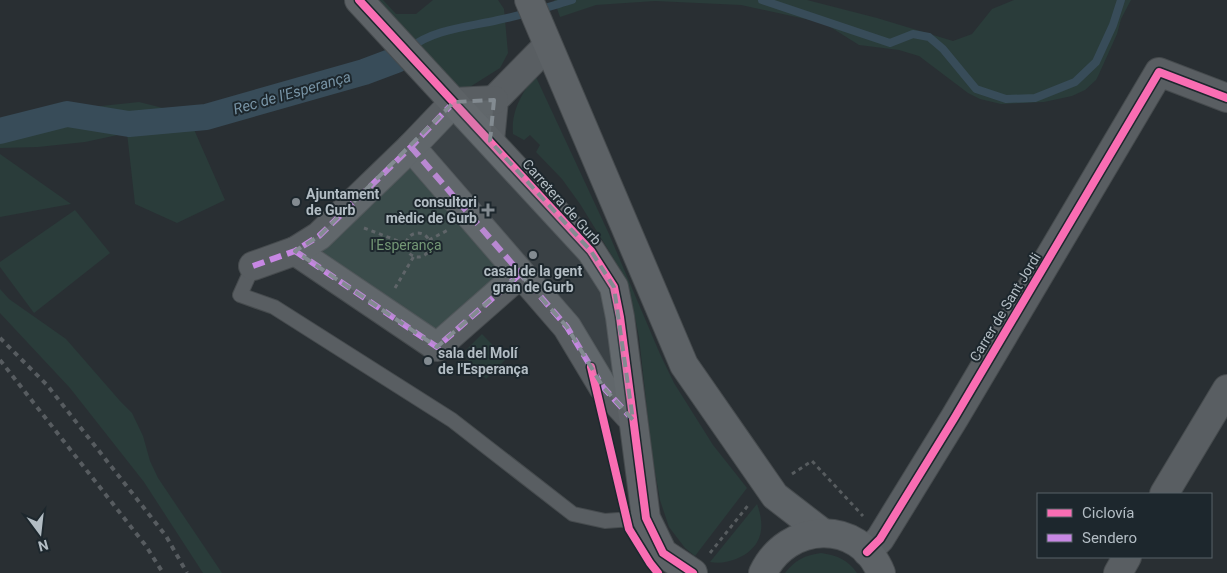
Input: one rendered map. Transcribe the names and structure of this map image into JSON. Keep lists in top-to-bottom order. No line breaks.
{"streets":{"street":["Carretera de Gurb","Carrer de Sant Jordi"]},"water":["Rec de l'Esperança"],"parks":["l'Esperança"],"places":{"other":["Ajuntament de Gurb","casal de la gent gran de Gurb","sala del Molí de l'Esperança"],"health":["consultori mèdic de Gurb"]},"legend":["Ciclovía","Sendero"],"north":"bottom"}
